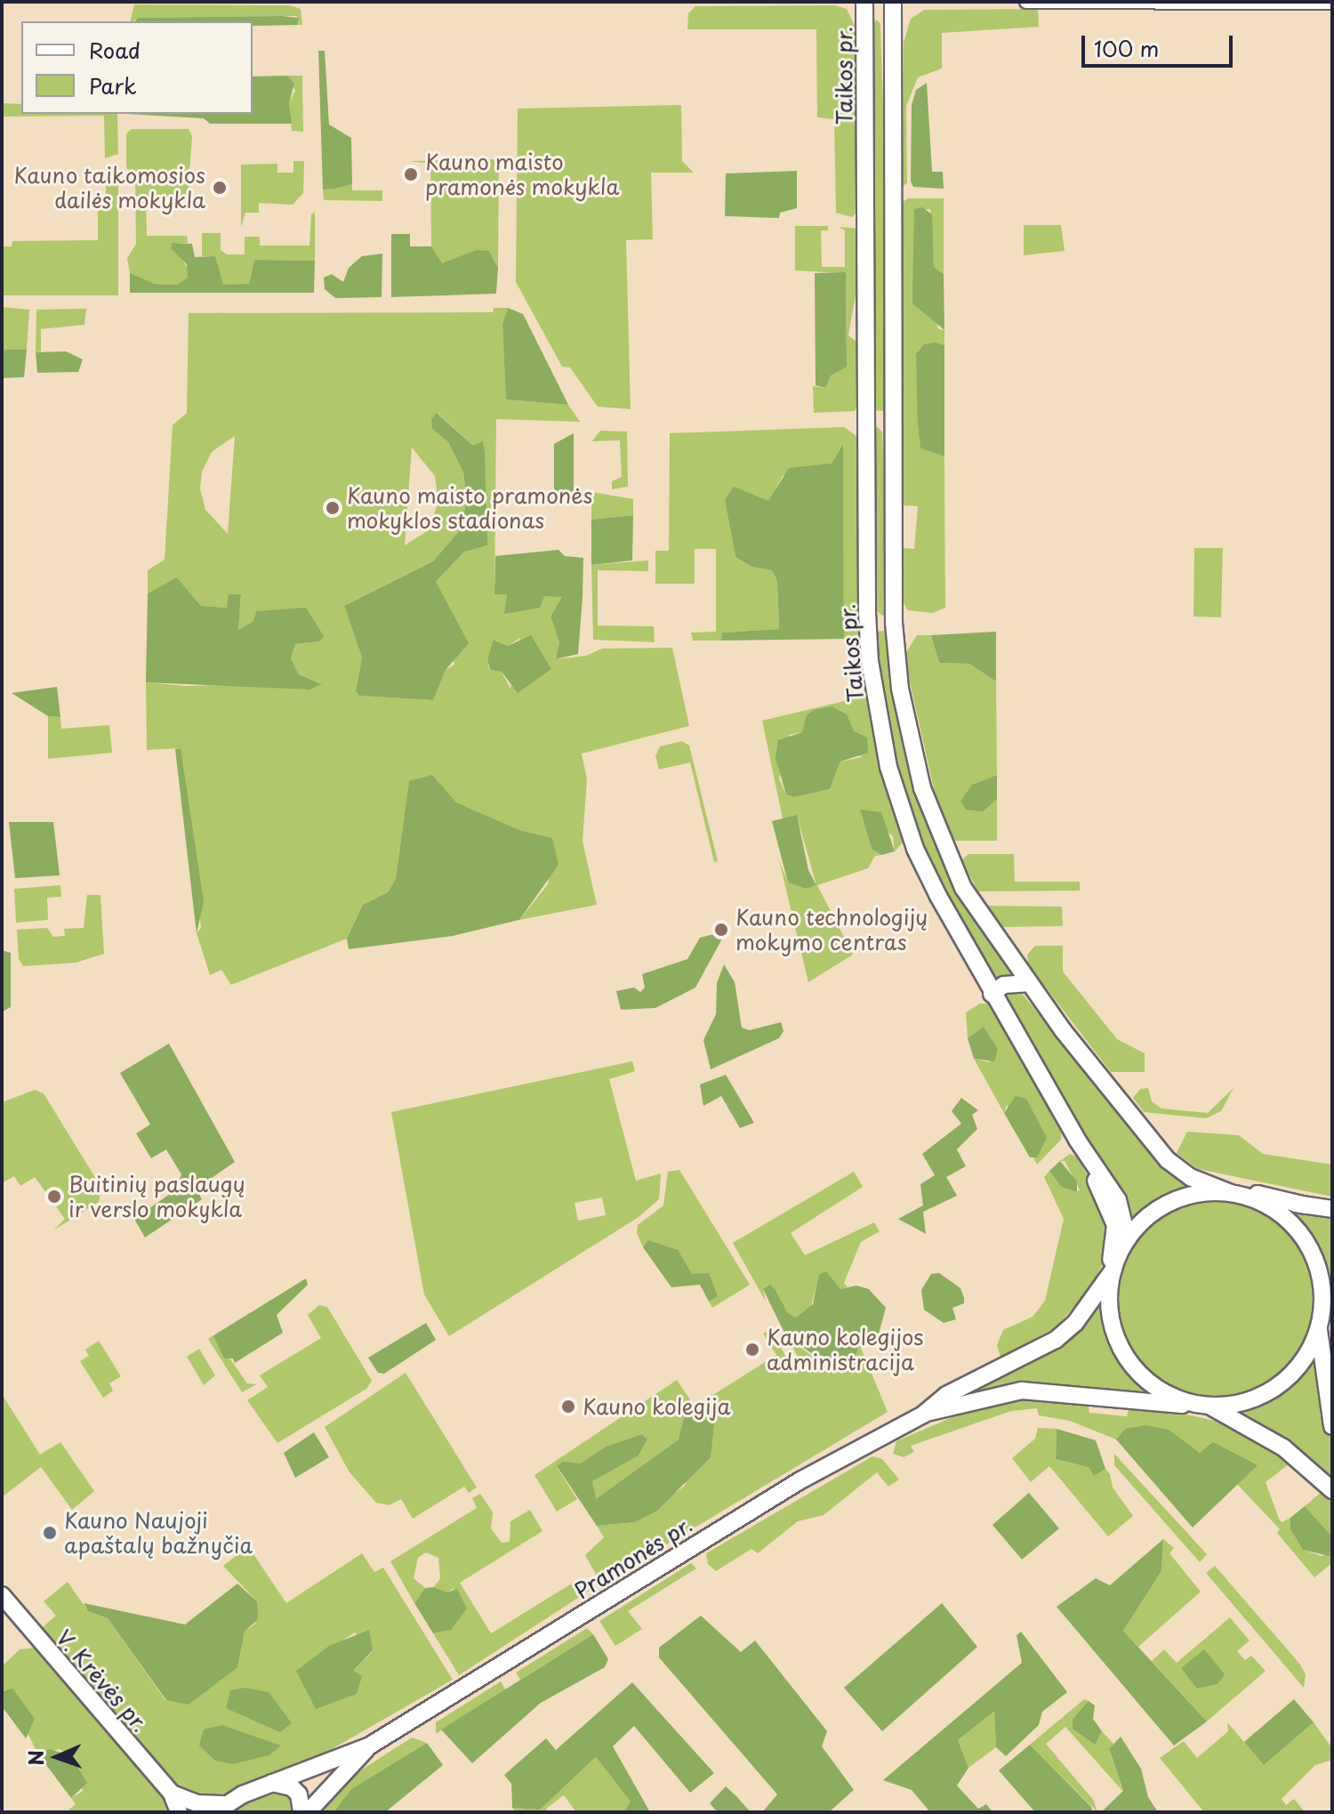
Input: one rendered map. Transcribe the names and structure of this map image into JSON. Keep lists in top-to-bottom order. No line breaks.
{"streets":{"main road":["Taikos pr.","Pramonės pr.","V. Krėvės pr."]},"crossings":[["Taikos pr.","Pramonės pr."]],"places":["Kauno maisto pramonės mokykla","Kauno taikomosios dailės mokykla","Kauno maisto pramonės mokyklos stadionas","Kauno technologijų mokymo centras","Buitinių paslaugų ir verslo mokykla","Kauno kolegijos administracija","Kauno kolegija","Kauno Naujoji apaštalų bažnyčia"],"legend":["Road","Park"],"scale_bar":"100 m","north":"left"}
